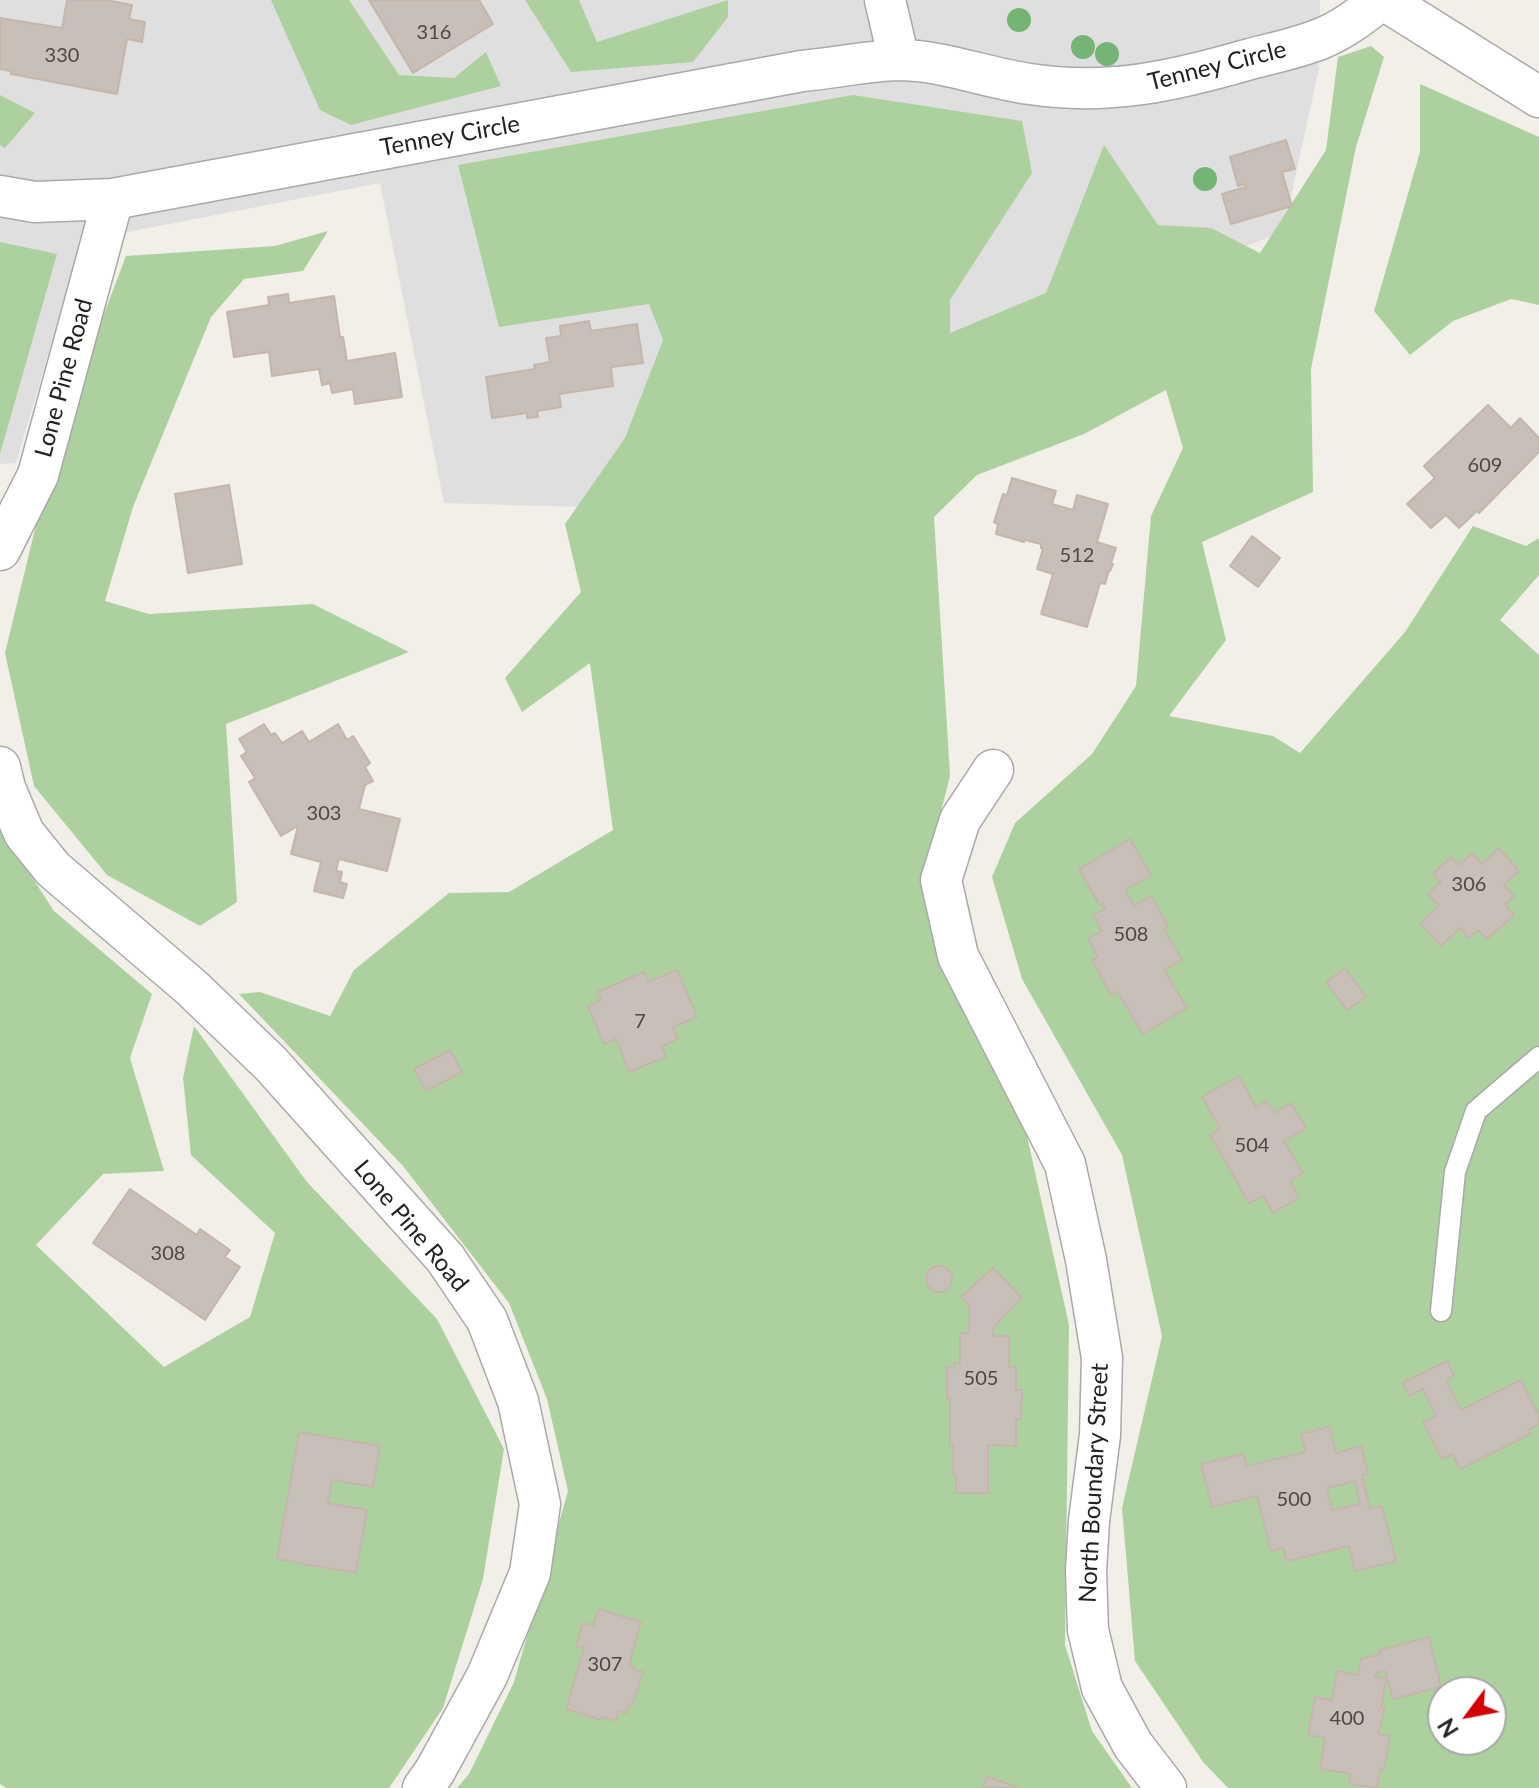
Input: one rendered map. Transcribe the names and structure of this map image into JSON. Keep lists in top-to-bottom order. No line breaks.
{"streets":{"street":["Tenney Circle","Lone Pine Road","North Boundary Street"]},"crossings":[["Tenney Circle","Lone Pine Road"]],"house_numbers":["316","330","609","512","303","306","508","7","504","308","505","500","307","400"],"north":"bottom left"}
